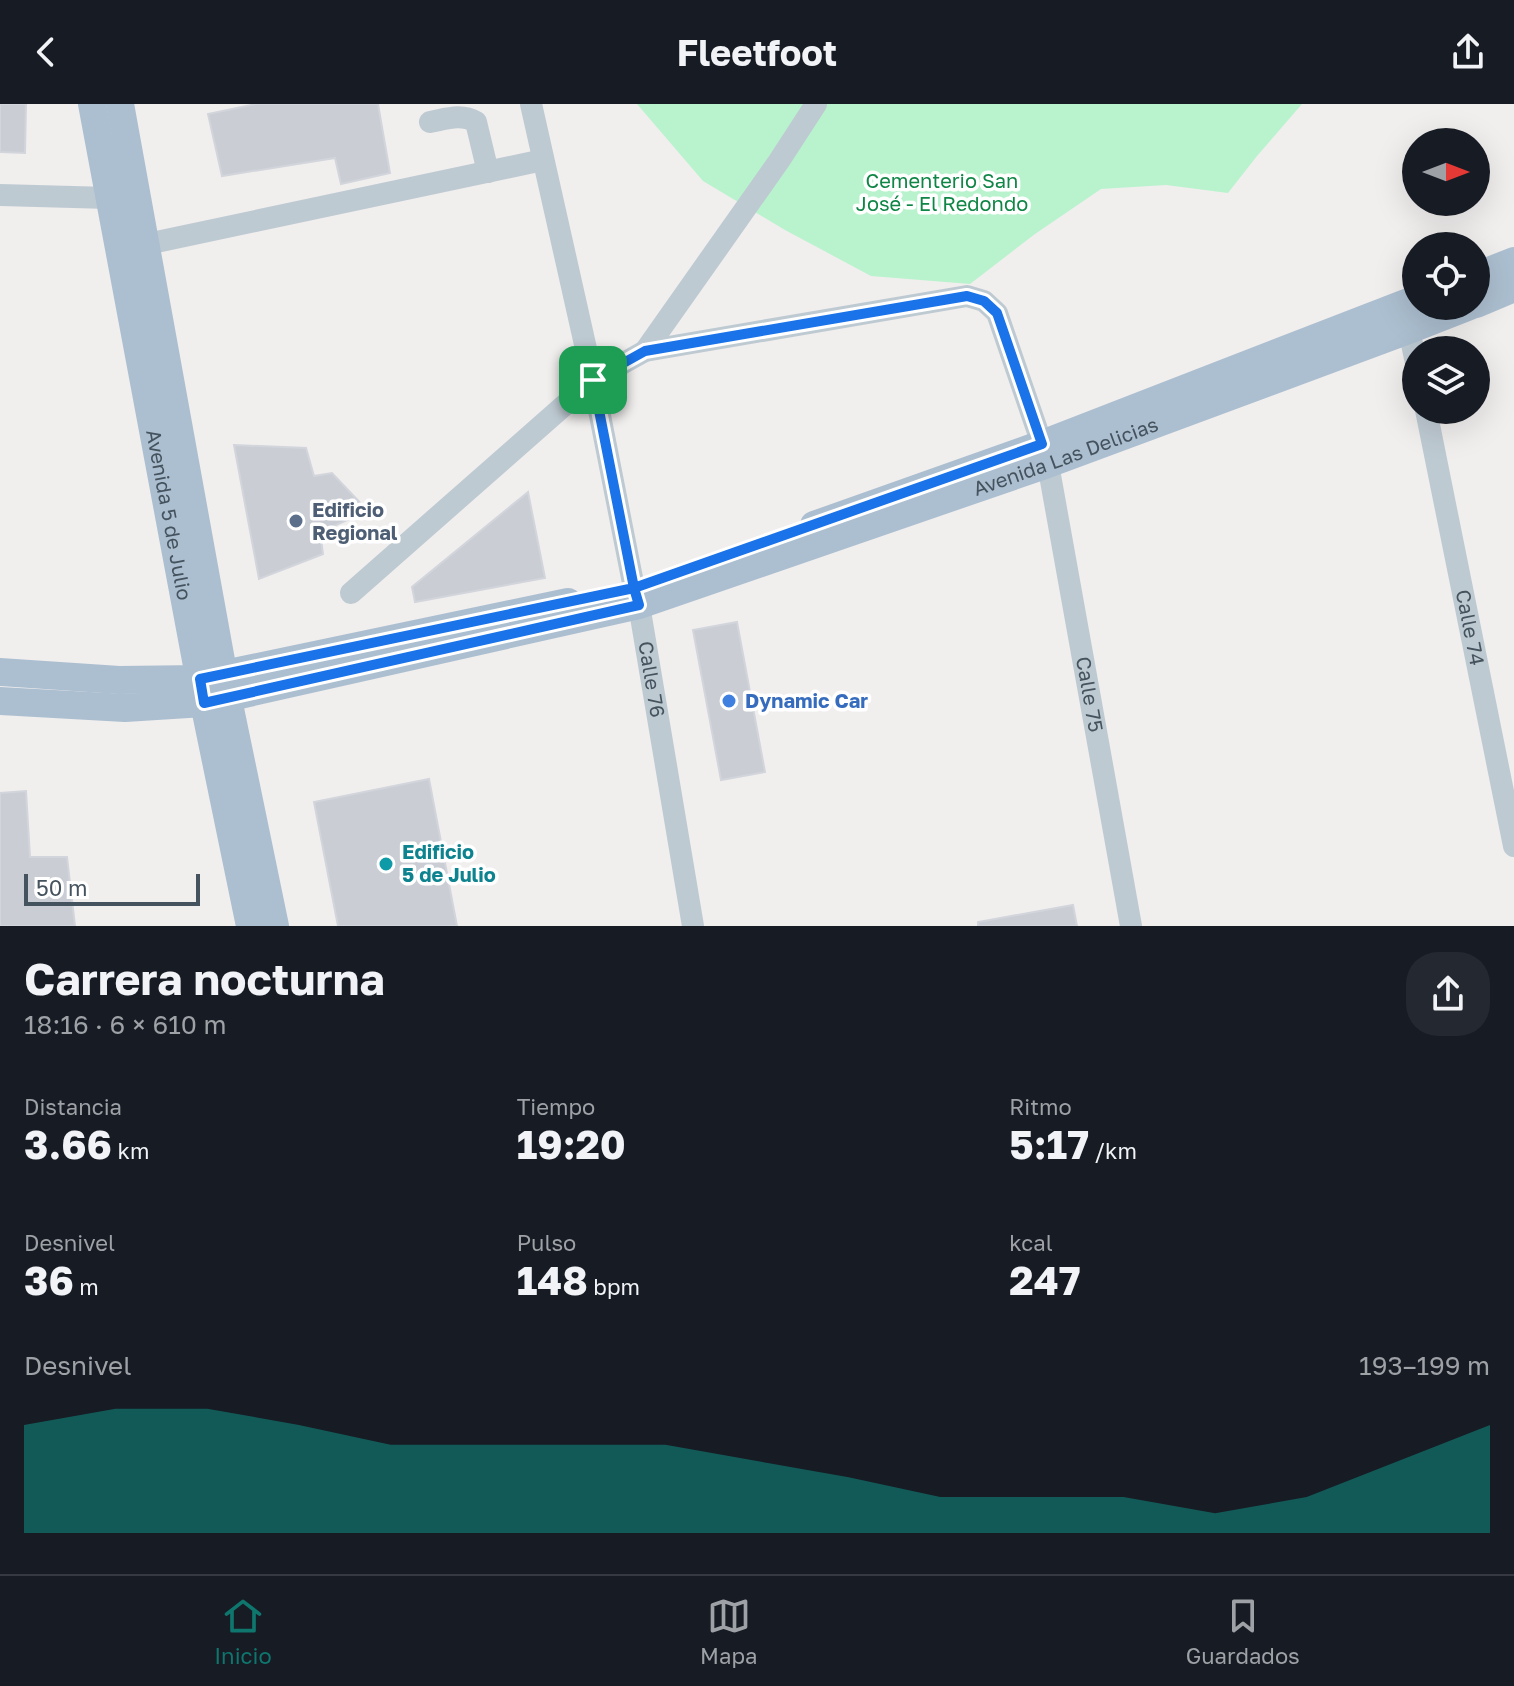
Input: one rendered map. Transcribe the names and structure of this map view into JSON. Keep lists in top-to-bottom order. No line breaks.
{"streets":{"main road":["Avenida Las Delicias","Avenida 5 de Julio"],"street":["Calle 74","Calle 76","Calle 75"]},"crossings":[["Avenida Las Delicias","Avenida 5 de Julio"],["Avenida Las Delicias","Calle 76"],["Avenida Las Delicias","Calle 75"]],"parks":["Cementerio San José - El Redondo"],"places":["Edificio Regional","Dynamic Car","Edificio 5 de Julio"],"scale_bar":"50 m","north":"right","page":{"header":"Fleetfoot","scale":"50 m","heading":["Carrera nocturna","18:16 · 6 × 610 m"],"stats":[["Distancia","3.66 km"],["Tiempo","19:20"],["Ritmo","5:17 /km"],["Desnivel","36 m"],["Pulso","148 bpm"],["kcal","247"]],"chart":["Desnivel","193–199 m"],"tabs":["Inicio","Mapa","Guardados"]}}
